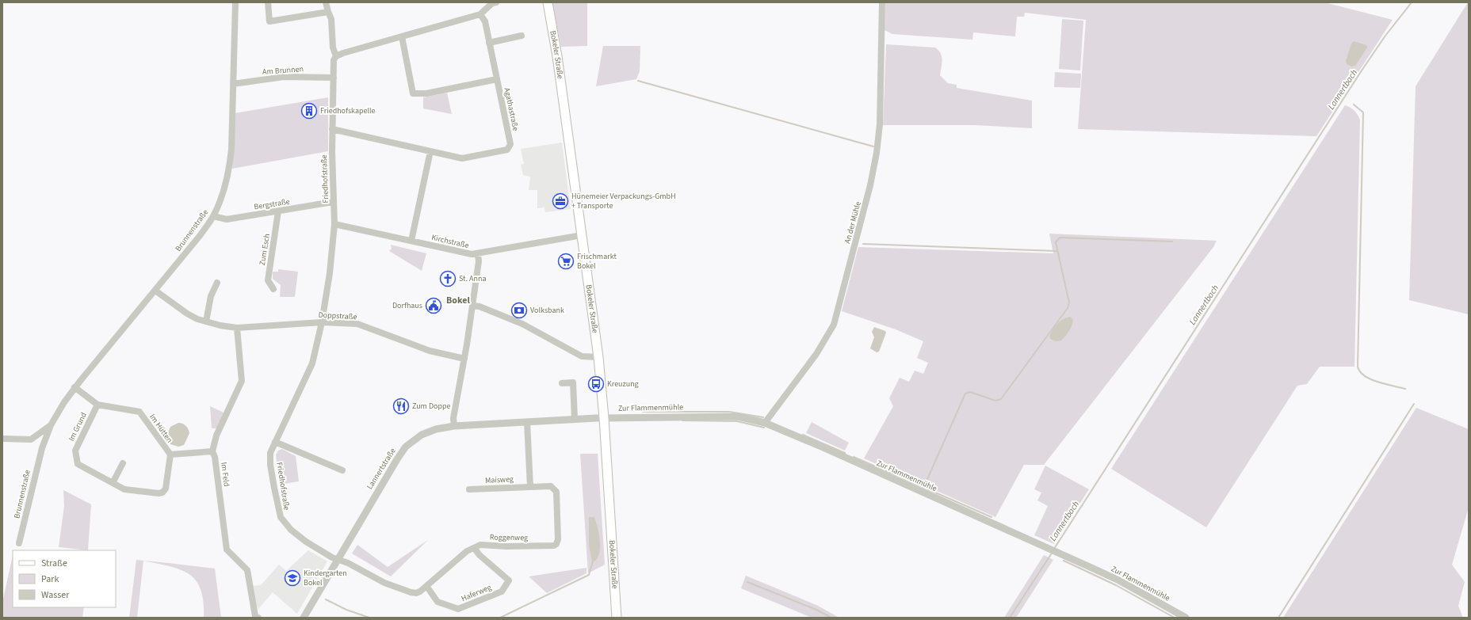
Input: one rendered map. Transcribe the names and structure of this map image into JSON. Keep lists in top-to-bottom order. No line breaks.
{"streets":{"main road":["Bokeler Straße"],"street":["Am Brunnen","Agathastraße","Friedhofstraße","Bergstraße","An der Mühle","Brunnenstraße","Kirchstraße","Zum Esch","Doppstraße","Zur Flammenmühle","Im Grund","Im Hütten","Lannertstraße","Im Feld","Maisweg","Roggenweg","Haferweg"]},"crossings":[["Bokeler Straße","Kirchstraße"],["Bokeler Straße","Zur Flammenmühle"],["Bokeler Straße","Lannertstraße"],["Am Brunnen","Friedhofstraße"],["Am Brunnen","Brunnenstraße"],["Agathastraße","Friedhofstraße"],["Friedhofstraße","Bergstraße"],["Friedhofstraße","Kirchstraße"],["Friedhofstraße","Doppstraße"],["Friedhofstraße","Lannertstraße"],["Friedhofstraße","Roggenweg"],["Bergstraße","Brunnenstraße"],["Bergstraße","Zum Esch"],["An der Mühle","Zur Flammenmühle"],["Brunnenstraße","Doppstraße"],["Doppstraße","Im Feld"],["Zur Flammenmühle","Lannertstraße"],["Im Grund","Im Hütten"],["Im Hütten","Im Feld"],["Lannertstraße","Roggenweg"],["Maisweg","Roggenweg"],["Roggenweg","Haferweg"]],"districts":["Bokel"],"water":["Lannertbach"],"places":{"building":["Friedhofskapelle"],"office":["Hünemeier Verpackungs-GmbH + Transporte"],"supermarket":["Frischmarkt Bokel"],"church":["St. Anna"],"public building":["Dorfhaus"],"bank":["Volksbank"],"bus stop":["Kreuzung"],"restaurant":["Zum Doppe"],"school or university":["Kindergarten Bokel"]},"legend":["Straße","Park","Wasser"]}
